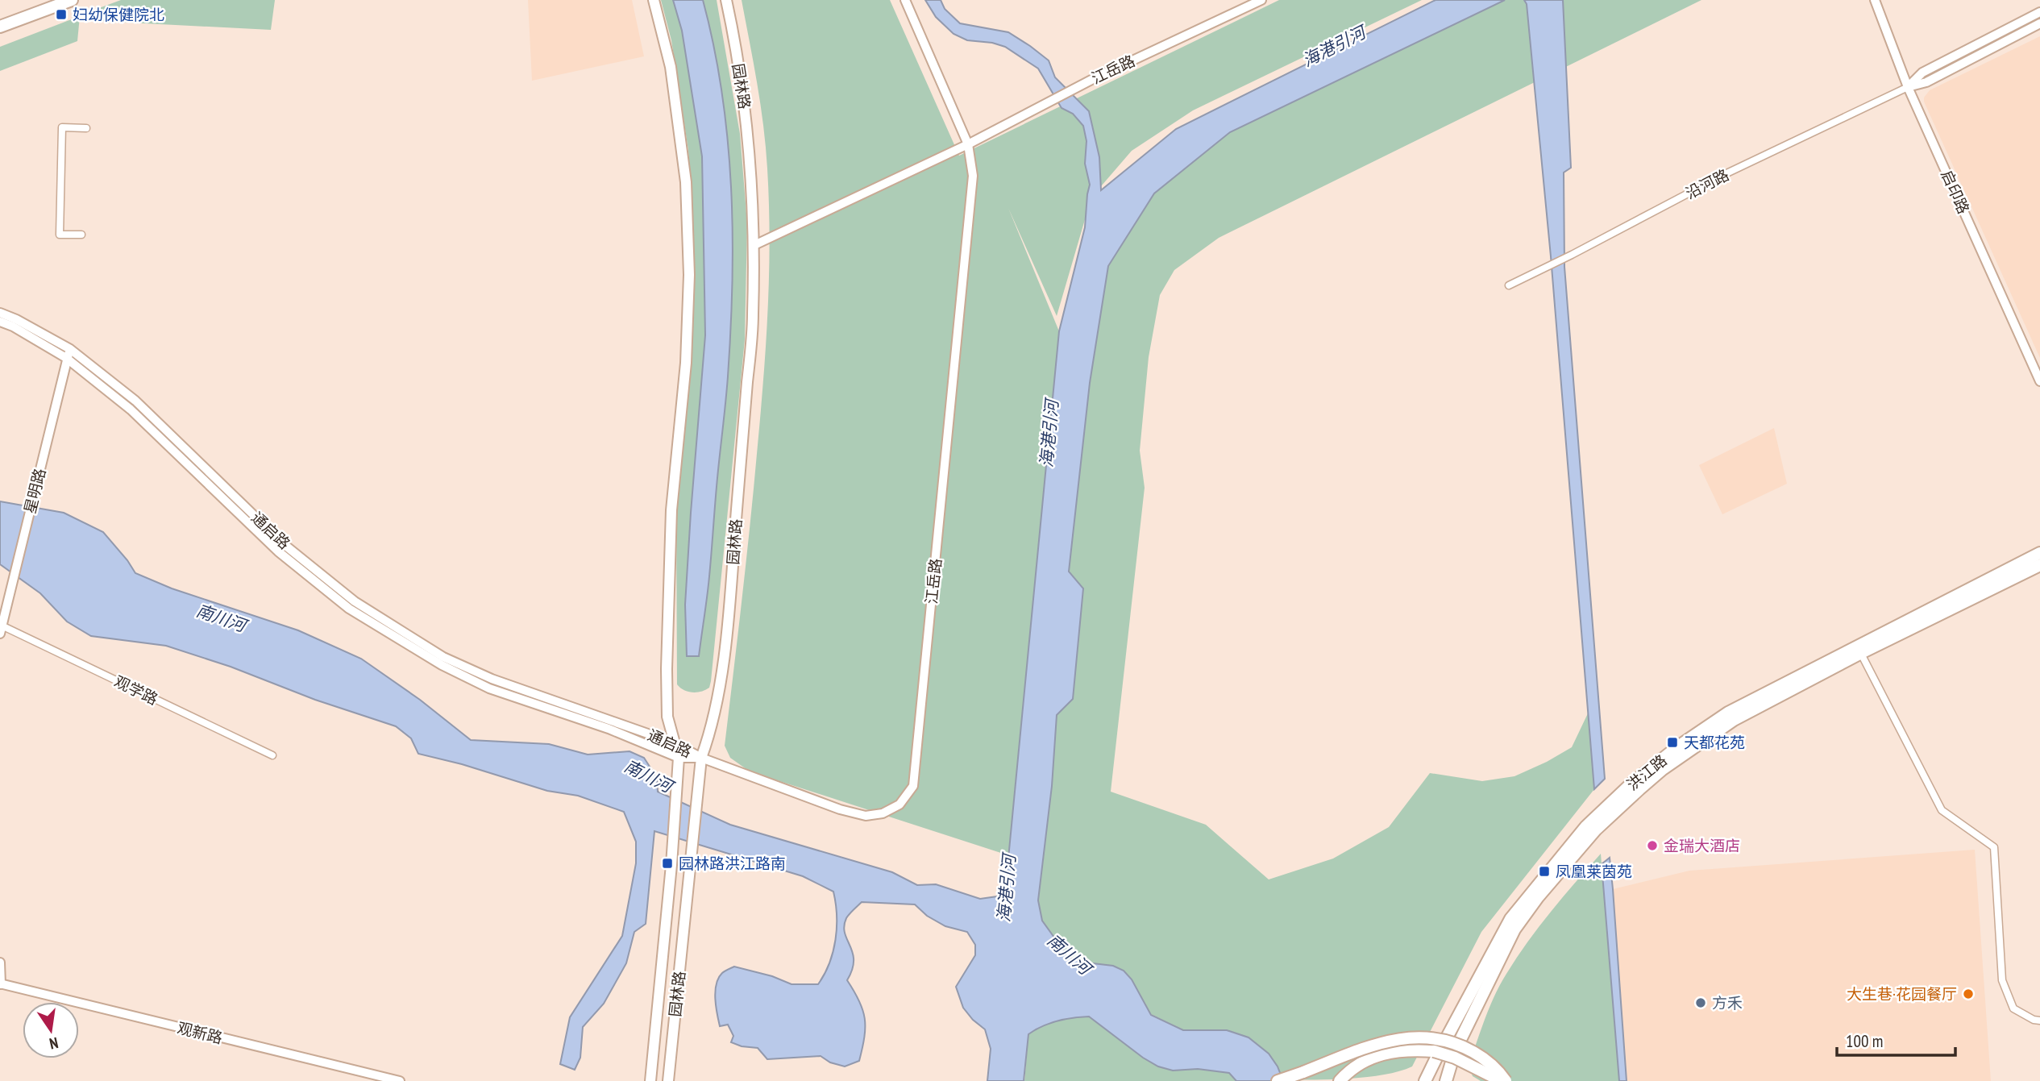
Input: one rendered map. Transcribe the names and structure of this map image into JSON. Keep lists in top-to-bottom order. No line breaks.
{"streets":{"main road":["园林路","洪江路"],"street":["江岳路","沿河路","启印路","星明路","通启路","观学路","观新路"]},"crossings":[["江岳路","园林路"],["江岳路","通启路"],["园林路","通启路"],["沿河路","启印路"],["星明路","通启路"],["星明路","观学路"]],"water":["海港引河","南川河"],"places":{"transit":["妇幼保健院北","天都花苑","园林路洪江路南","凤凰莱茵苑"],"other":["金瑞大酒店","大生巷·花园餐厅","方禾"]},"scale_bar":"100 m","north":"bottom"}
